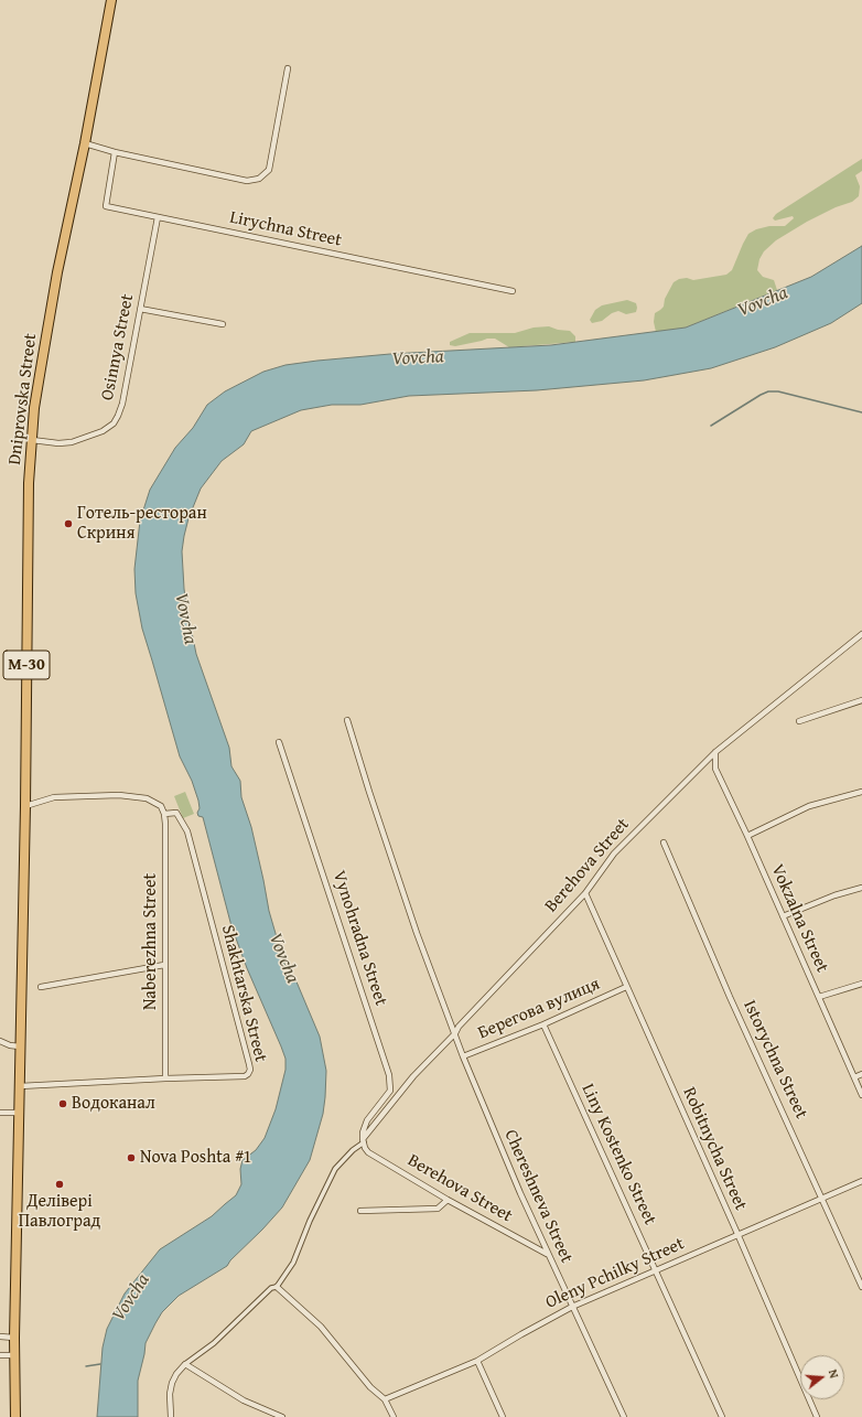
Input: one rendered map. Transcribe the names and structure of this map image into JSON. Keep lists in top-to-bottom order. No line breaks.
{"streets":{"highway":["Dniprovska Street","М-30"],"street":["Lirychna Street","Osinnya Street","Berehova Street","Vokzalna Street","Vynohradna Street","Naberezhna Street","Shakhtarska Street","Берегова вулиця","Istorychna Street","Robitnycha Street","Liny Kostenko Street","Chereshneva Street","Oleny Pchilky Street"]},"crossings":[["Lirychna Street","Osinnya Street"],["Osinnya Street","Dniprovska Street"],["Dniprovska Street","Naberezhna Street"],["Dniprovska Street","Shakhtarska Street"],["Berehova Street","Vokzalna Street"],["Berehova Street","Vynohradna Street"],["Berehova Street","Robitnycha Street"],["Berehova Street","Chereshneva Street"],["Naberezhna Street","Shakhtarska Street"],["Берегова вулиця","Robitnycha Street"],["Берегова вулиця","Liny Kostenko Street"],["Берегова вулиця","Chereshneva Street"],["Istorychna Street","Oleny Pchilky Street"],["Robitnycha Street","Oleny Pchilky Street"],["Liny Kostenko Street","Oleny Pchilky Street"],["Chereshneva Street","Oleny Pchilky Street"]],"water":["Vovcha"],"places":["Готель-ресторан Скриня","Водоканал","Nova Poshta #1","Делівері Павлоград"],"north":"right"}
